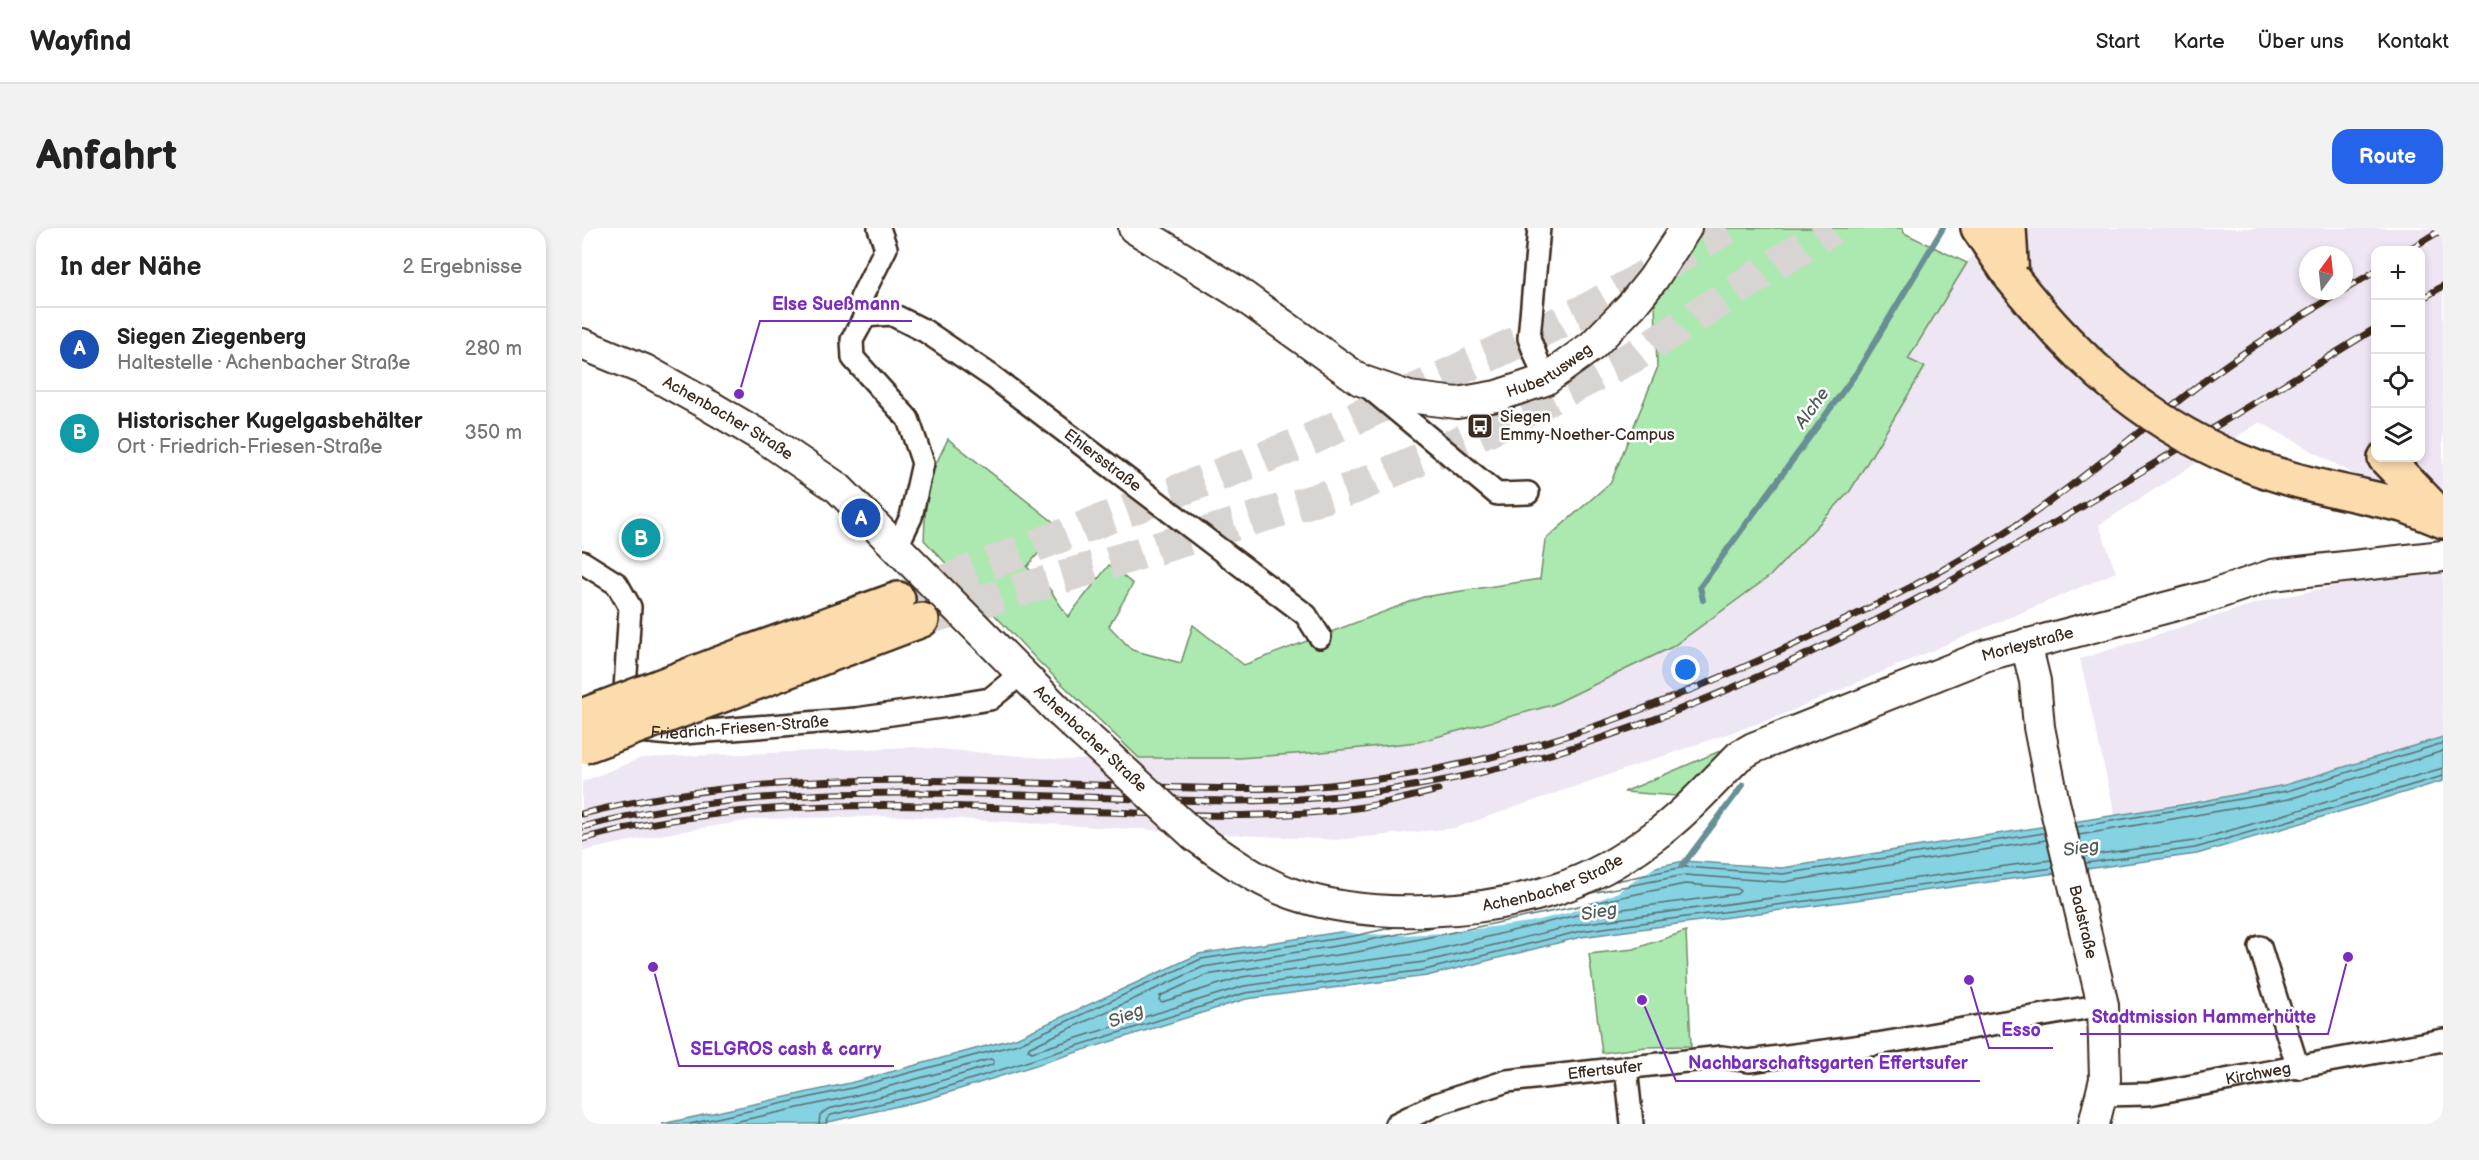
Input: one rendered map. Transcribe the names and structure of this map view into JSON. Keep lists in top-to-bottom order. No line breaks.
{"streets":{"main road":["Hubertusweg","Achenbacher Straße","Morleystraße","Badstraße"],"street":["Ehlersstraße","Friedrich-Friesen-Straße","Effertsufer","Kirchweg"]},"crossings":[["Achenbacher Straße","Morleystraße"],["Achenbacher Straße","Friedrich-Friesen-Straße"],["Morleystraße","Badstraße"],["Badstraße","Effertsufer"],["Badstraße","Kirchweg"]],"water":["Alche","Sieg"],"places":{"other":["Else Sueßmann","Stadtmission Hammerhütte","SELGROS cash & carry","Esso","Nachbarschaftsgarten Effertsufer"],"bus stop":["Siegen Emmy-Noether-Campus"]},"north":"top","page":{"header":"Wayfind","nav":["Start","Karte","Über uns","Kontakt"],"buttons":"Route","title":"Anfahrt","heading":["In der Nähe","2 Ergebnisse"],"map_buttons":["+","−"],"list":[{"mark":"A","name":"Siegen Ziegenberg","note":"Haltestelle · Achenbacher Straße","value":"280 m"},{"mark":"B","name":"Historischer Kugelgasbehälter","note":"Ort · Friedrich-Friesen-Straße","value":"350 m"}],"pins":["A","B"]}}
